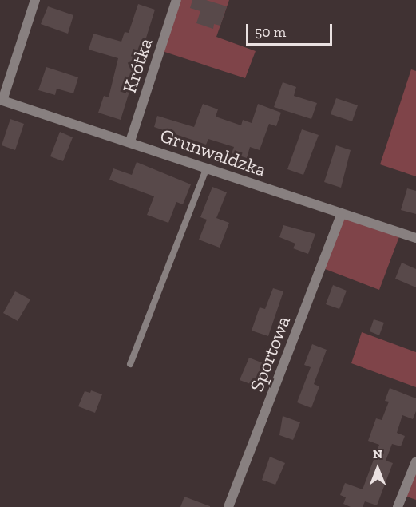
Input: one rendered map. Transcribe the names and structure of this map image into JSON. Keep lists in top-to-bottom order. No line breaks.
{"streets":{"street":["Krótka","Grunwaldzka","Sportowa"]},"crossings":[["Krótka","Grunwaldzka"],["Grunwaldzka","Sportowa"]],"scale_bar":"50 m","north":"top"}
